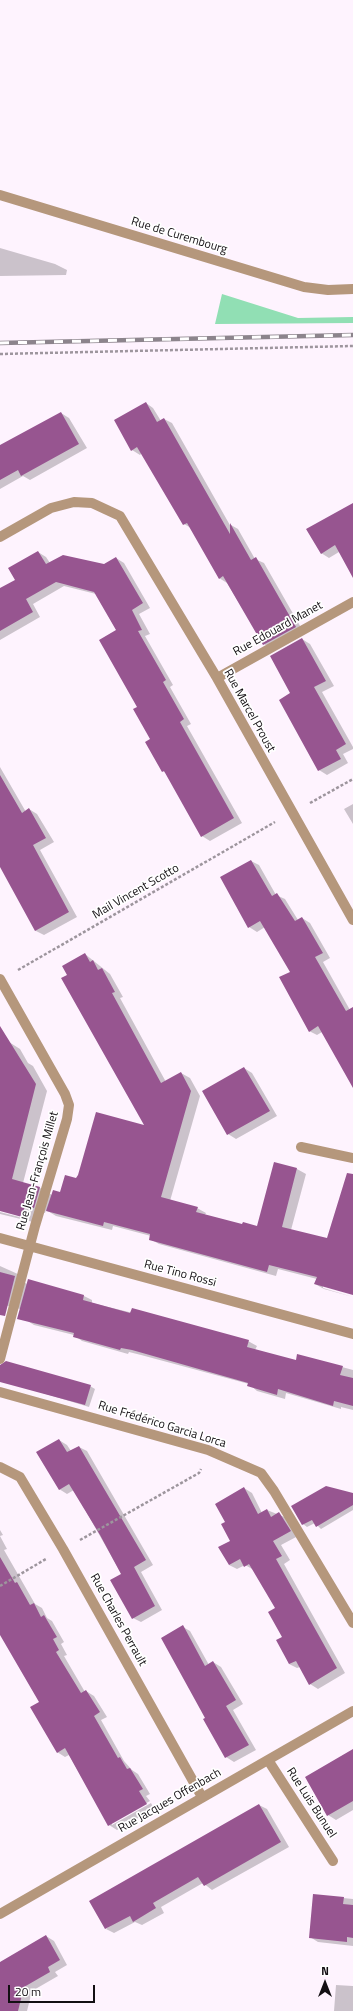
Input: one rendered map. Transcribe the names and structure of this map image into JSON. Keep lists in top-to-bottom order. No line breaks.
{"streets":{"street":["Rue de Curembourg","Rue Edouard Manet","Rue Marcel Proust","Rue Jean-François Millet","Rue Tino Rossi","Rue Frédérico Garcia Lorca","Rue Charles Perrault","Rue Jacques Offenbach","Rue Luis Bunuel"],"path":["Mail Vincent Scotto"]},"crossings":[["Rue Edouard Manet","Rue Marcel Proust"],["Mail Vincent Scotto","Rue Jean-François Millet"],["Rue Jean-François Millet","Rue Tino Rossi"],["Rue Charles Perrault","Rue Jacques Offenbach"],["Rue Jacques Offenbach","Rue Luis Bunuel"]],"scale_bar":"20 m","north":"top"}
